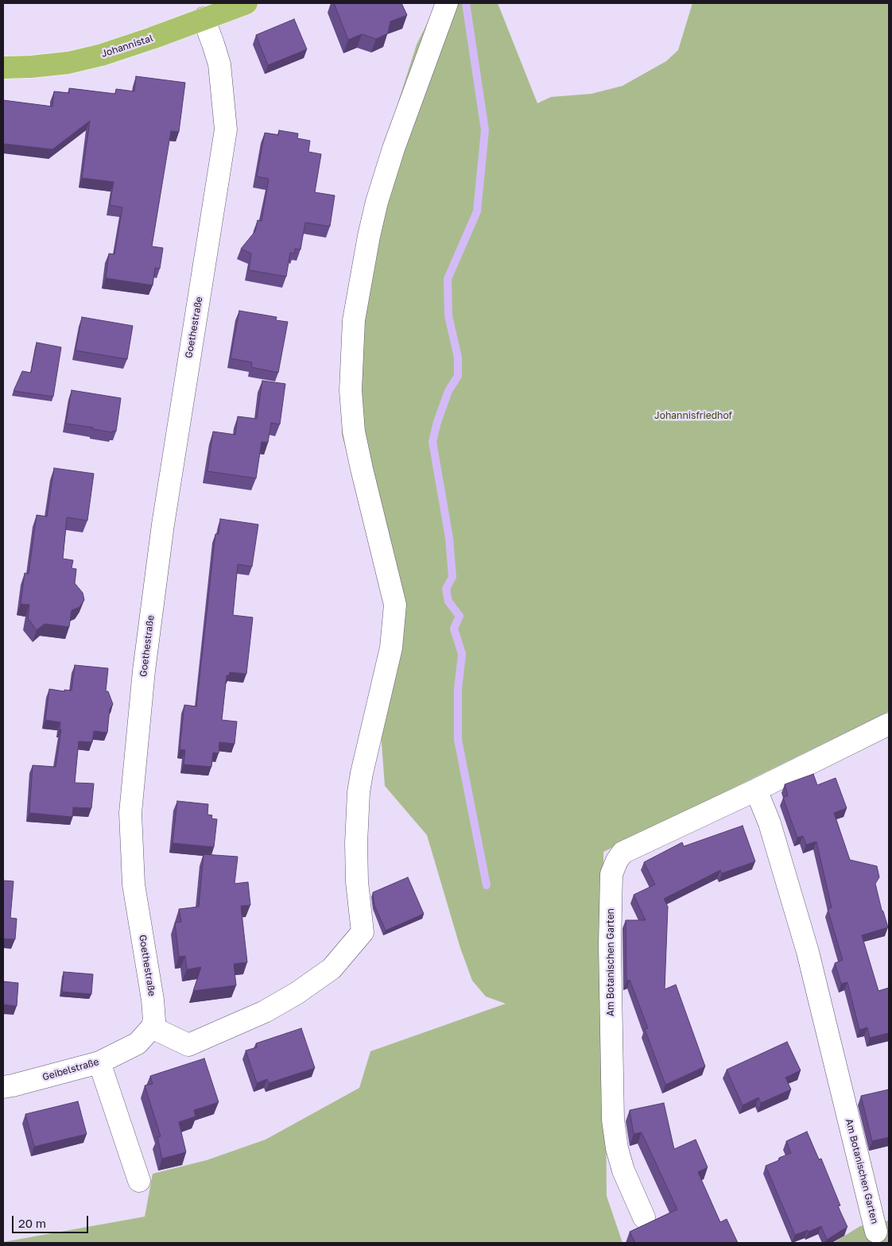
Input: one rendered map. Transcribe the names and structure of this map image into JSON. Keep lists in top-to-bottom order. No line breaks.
{"streets":{"main road":["Johannistal"],"street":["Goethestraße","Am Botanischen Garten","Geibelstraße"]},"crossings":[["Johannistal","Goethestraße"],["Goethestraße","Geibelstraße"]],"parks":["Johannisfriedhof"],"scale_bar":"20 m"}
